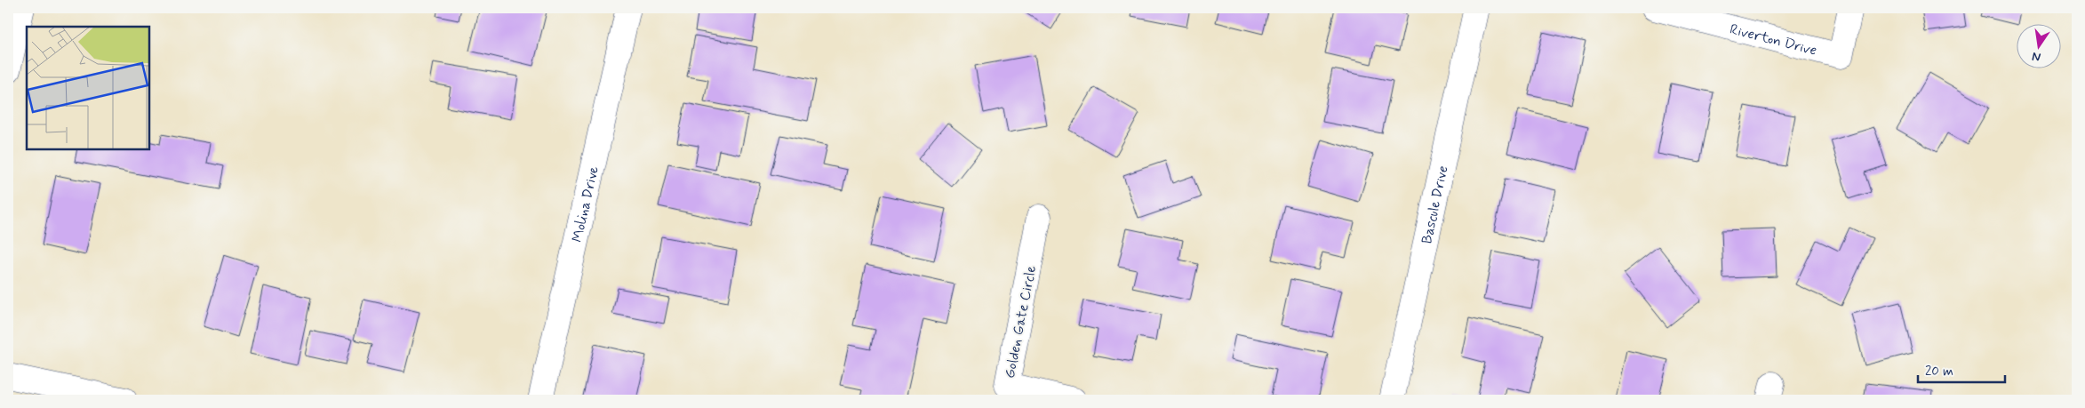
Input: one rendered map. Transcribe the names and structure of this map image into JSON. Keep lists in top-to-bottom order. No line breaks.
{"streets":{"street":["Riverton Drive","Molina Drive","Bascule Drive","Golden Gate Circle"]},"scale_bar":"20 m","north":"bottom"}
